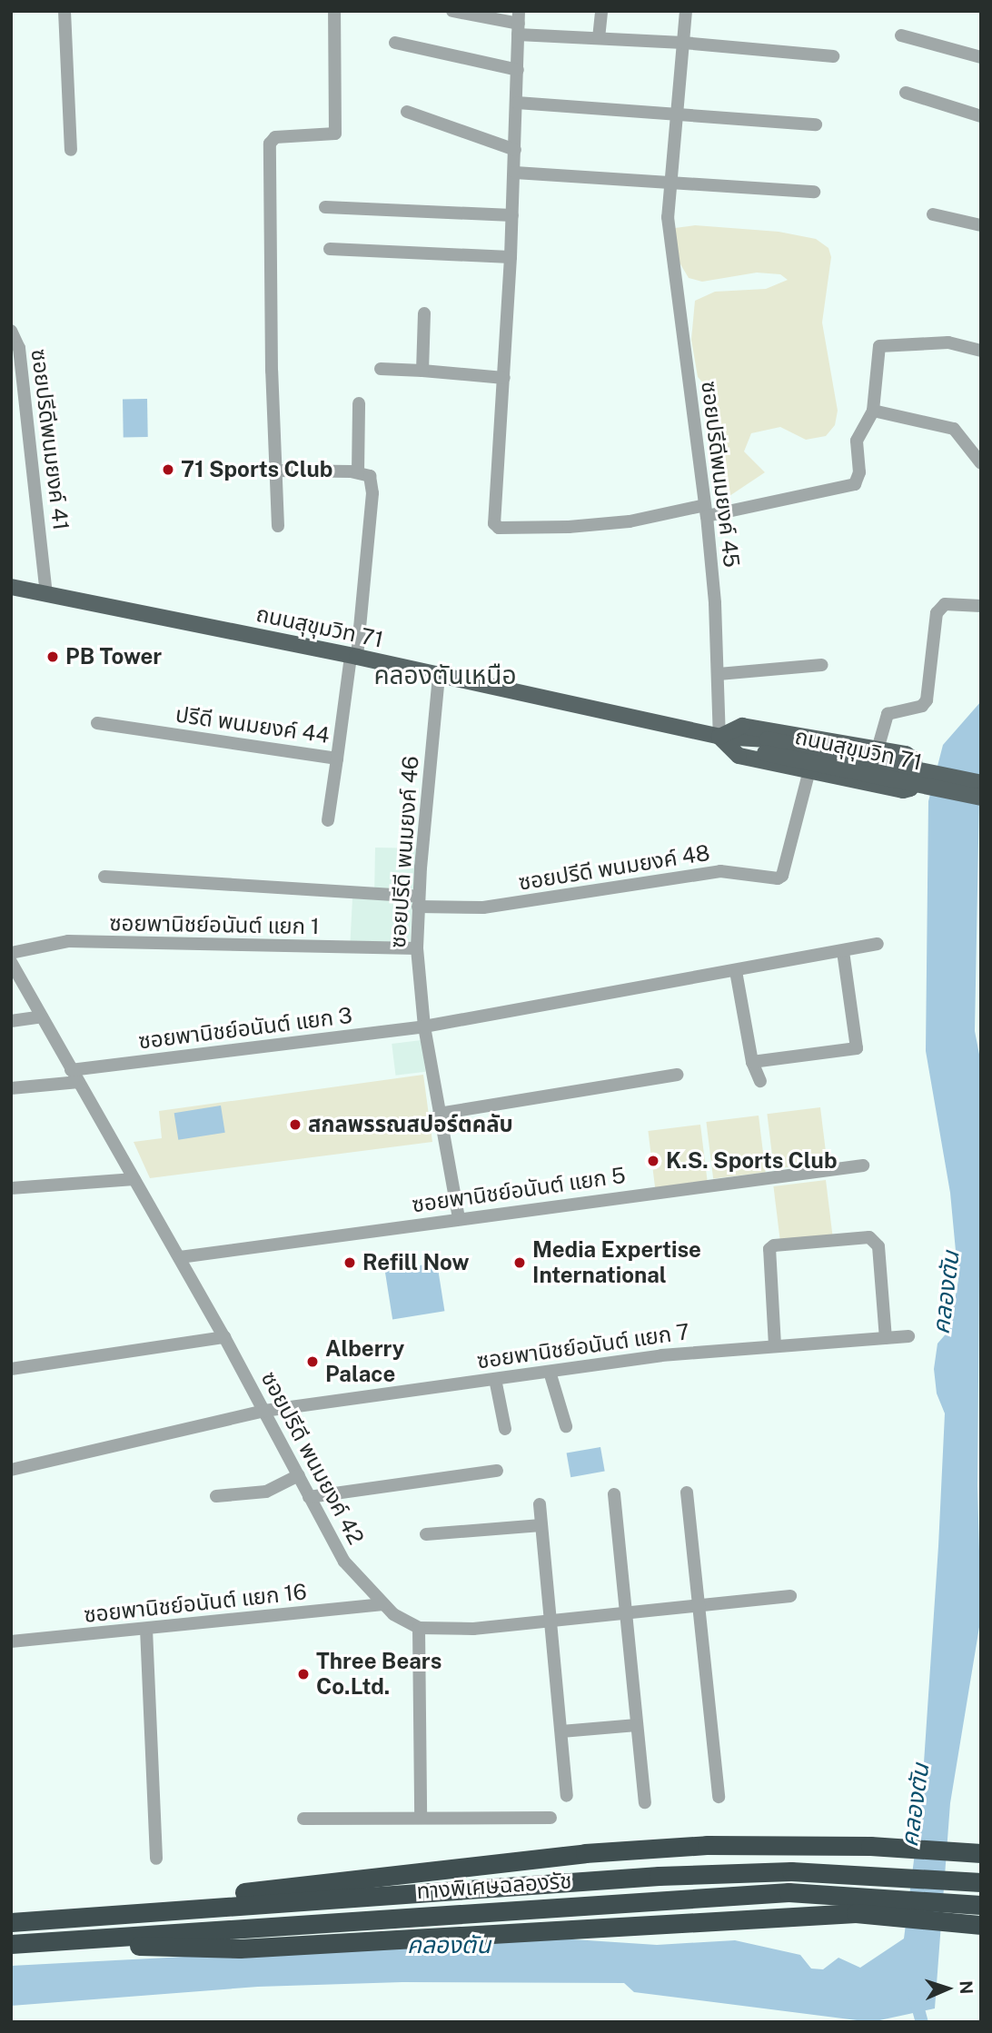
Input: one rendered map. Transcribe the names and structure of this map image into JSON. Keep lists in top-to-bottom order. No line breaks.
{"streets":{"highway":["ทางพิเศษฉลองรัช"],"main road":["ถนนสุขุมวิท 71"],"street":["ซอยปรีดีพนมยงค์ 41","ซอยปรีดีพนมยงค์ 45","ปรีดี พนมยงค์ 44","ซอยปรีดี พนมยงค์ 46","ซอยปรีดี พนมยงค์ 48","ซอยพานิชย์อนันต์ แยก 1","ซอยพานิชย์อนันต์ แยก 3","ซอยพานิชย์อนันต์ แยก 5","ซอยพานิชย์อนันต์ แยก 7","ซอยปรีดี พนมยงค์ 42","ซอยพานิชย์อนันต์ แยก 16"]},"crossings":[["ซอยปรีดีพนมยงค์ 41","ถนนสุขุมวิท 71"],["ซอยปรีดีพนมยงค์ 45","ถนนสุขุมวิท 71"],["ถนนสุขุมวิท 71","ปรีดี พนมยงค์ 44"],["ถนนสุขุมวิท 71","ซอยปรีดี พนมยงค์ 46"],["ซอยปรีดี พนมยงค์ 46","ซอยปรีดี พนมยงค์ 48"],["ซอยปรีดี พนมยงค์ 46","ซอยพานิชย์อนันต์ แยก 1"],["ซอยปรีดี พนมยงค์ 46","ซอยพานิชย์อนันต์ แยก 3"],["ซอยปรีดี พนมยงค์ 46","ซอยพานิชย์อนันต์ แยก 5"],["ซอยพานิชย์อนันต์ แยก 3","ซอยปรีดี พนมยงค์ 42"],["ซอยพานิชย์อนันต์ แยก 5","ซอยปรีดี พนมยงค์ 42"],["ซอยพานิชย์อนันต์ แยก 7","ซอยปรีดี พนมยงค์ 42"],["ซอยปรีดี พนมยงค์ 42","ซอยพานิชย์อนันต์ แยก 16"]],"districts":["คลองตันเหนือ"],"water":["คลองตัน"],"places":["71 Sports Club","PB Tower","สกลพรรณสปอร์ตคลับ","K.S. Sports Club","Refill Now","Media Expertise International","Alberry Palace","Three Bears Co.Ltd."],"north":"right"}
